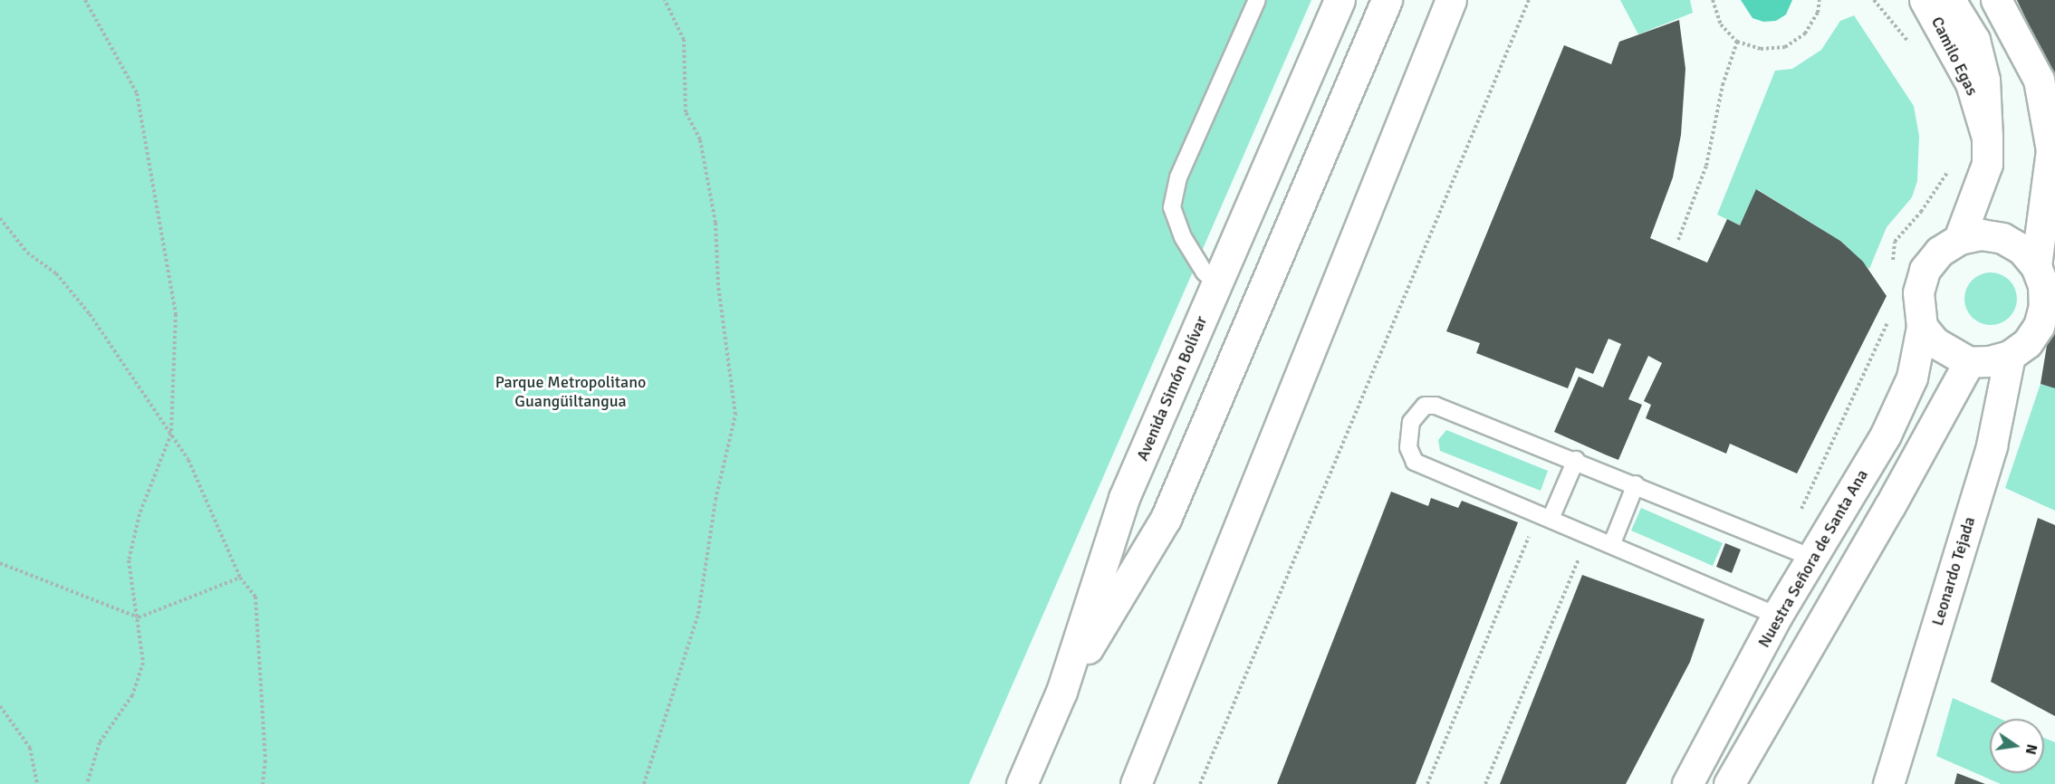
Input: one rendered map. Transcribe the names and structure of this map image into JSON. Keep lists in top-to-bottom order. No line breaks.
{"streets":{"main road":["Camilo Egas","Avenida Simón Bolívar","Nuestra Señora de Santa Ana","Leonardo Tejada"]},"crossings":[["Camilo Egas","Nuestra Señora de Santa Ana"],["Camilo Egas","Leonardo Tejada"],["Nuestra Señora de Santa Ana","Leonardo Tejada"]],"parks":["Parque Metropolitano Guangüiltangua"],"north":"right"}
